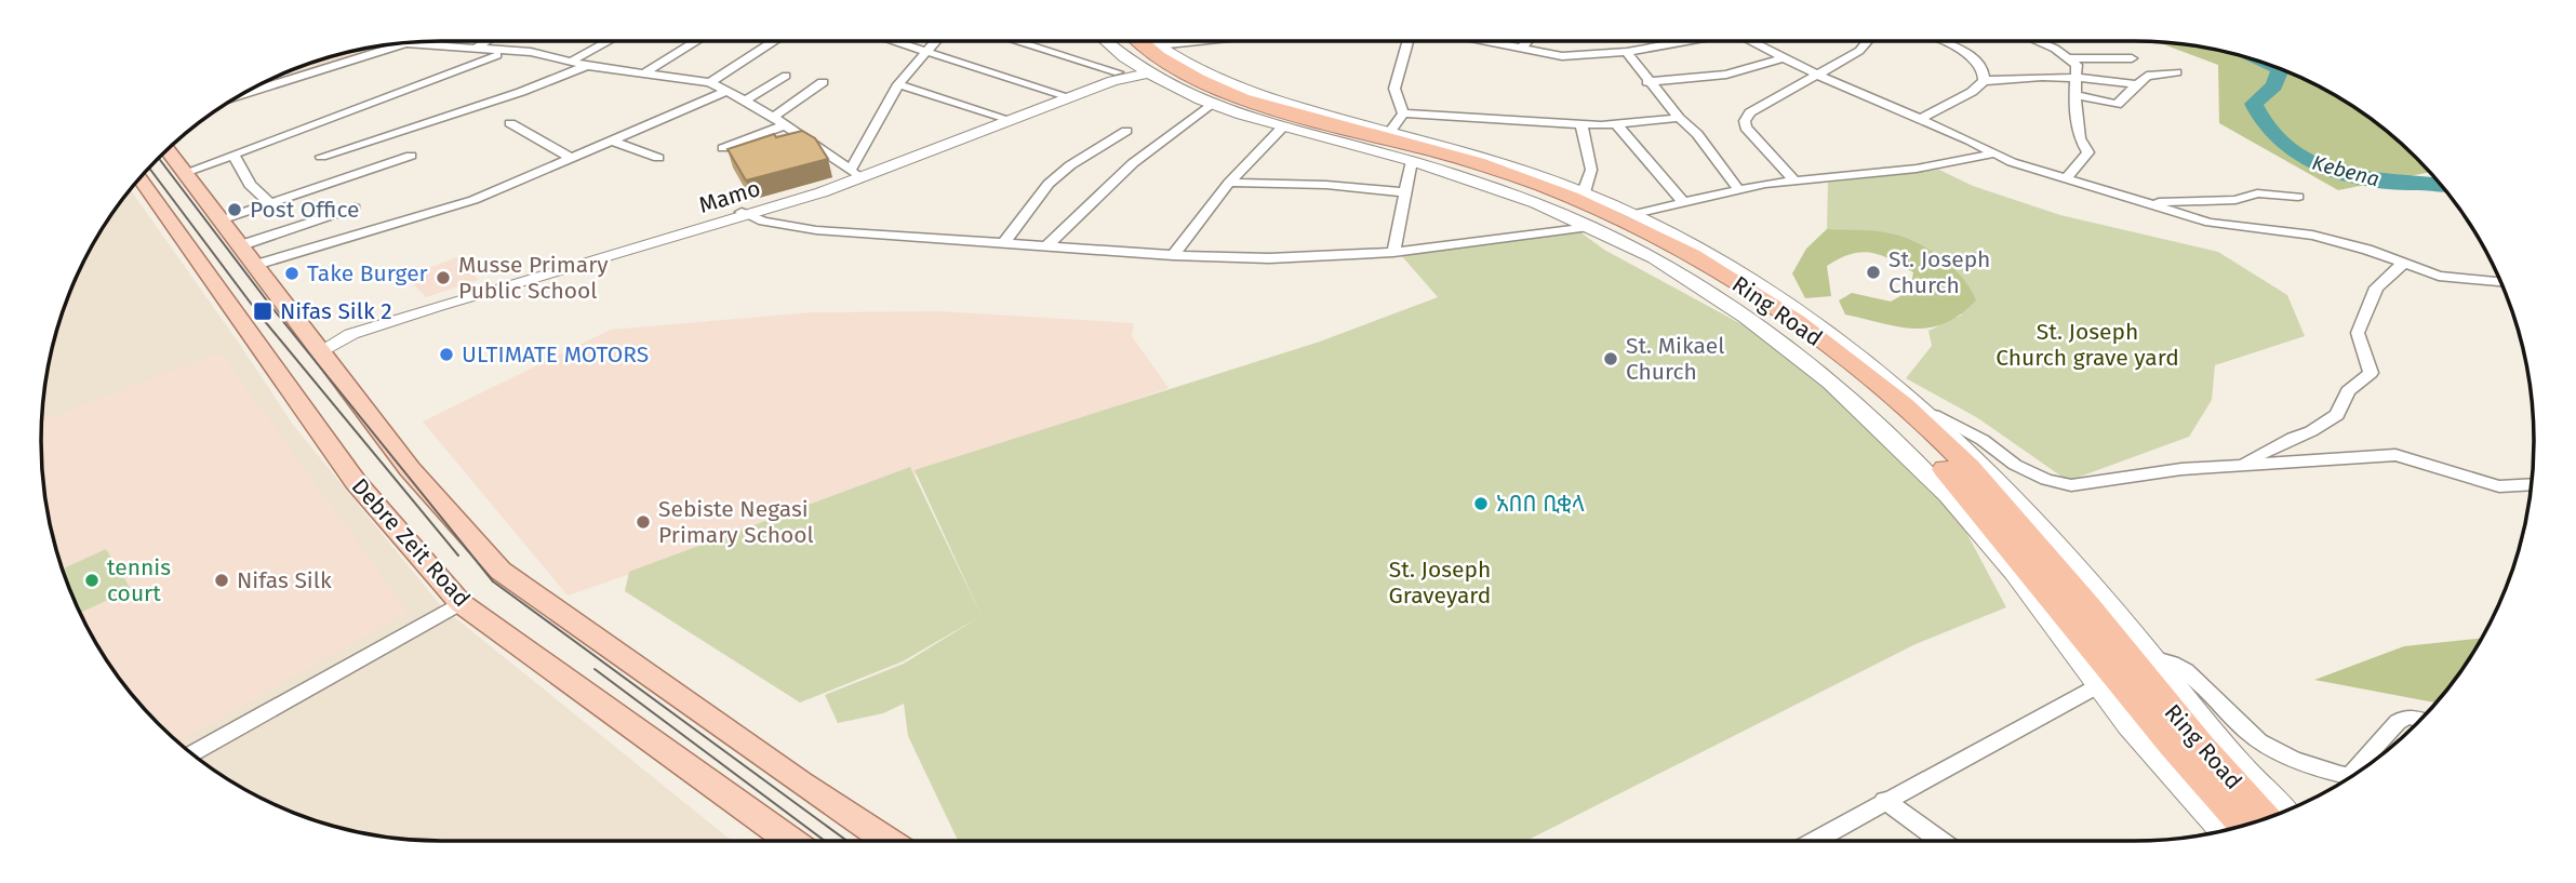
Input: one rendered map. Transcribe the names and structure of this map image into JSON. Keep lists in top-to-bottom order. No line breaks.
{"streets":{"highway":["Ring Road"],"main road":["Debre Zeit Road"],"street":["Mamo"]},"crossings":[["Mamo","Debre Zeit Road"]],"water":["Kebena"],"parks":["St. Joseph Church grave yard","St. Joseph Graveyard"],"places":{"other":["Post Office","St. Joseph Church","Take Burger","Musse Primary Public School","ULTIMATE MOTORS","St. Mikael Church","አበበ ቢቂላ","Sebiste Negasi Primary School","tennis court","Nifas Silk"],"transit":["Nifas Silk 2"]}}
